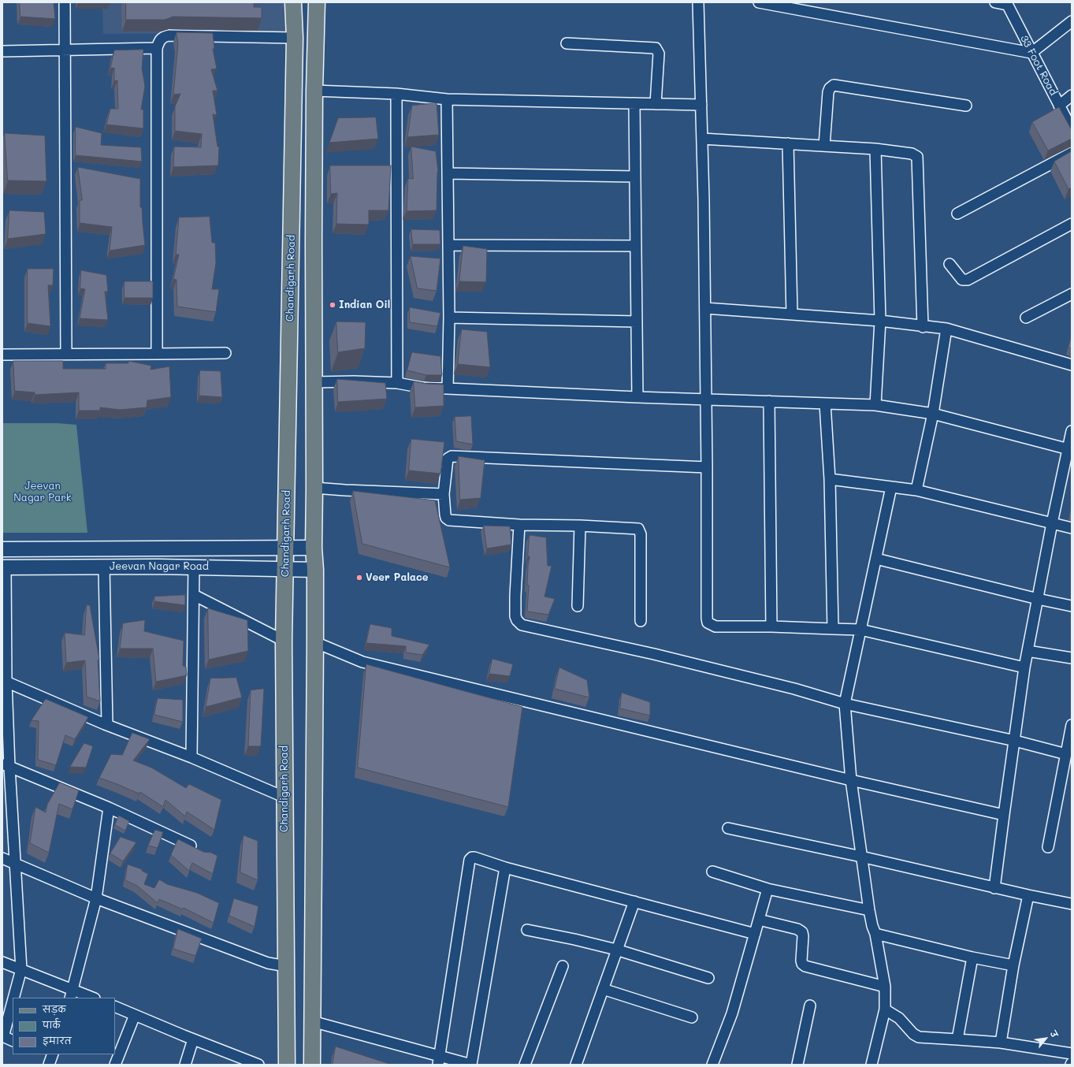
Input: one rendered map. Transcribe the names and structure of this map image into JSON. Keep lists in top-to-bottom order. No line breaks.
{"streets":{"main road":["Chandigarh Road"],"street":["33 Foot Road","Jeevan Nagar Road"]},"crossings":[["Chandigarh Road","Jeevan Nagar Road"]],"parks":["Jeevan Nagar Park"],"places":["Indian Oil","Veer Palace"],"legend":["सड़क","पार्क","इमारत"],"north":"top right"}
